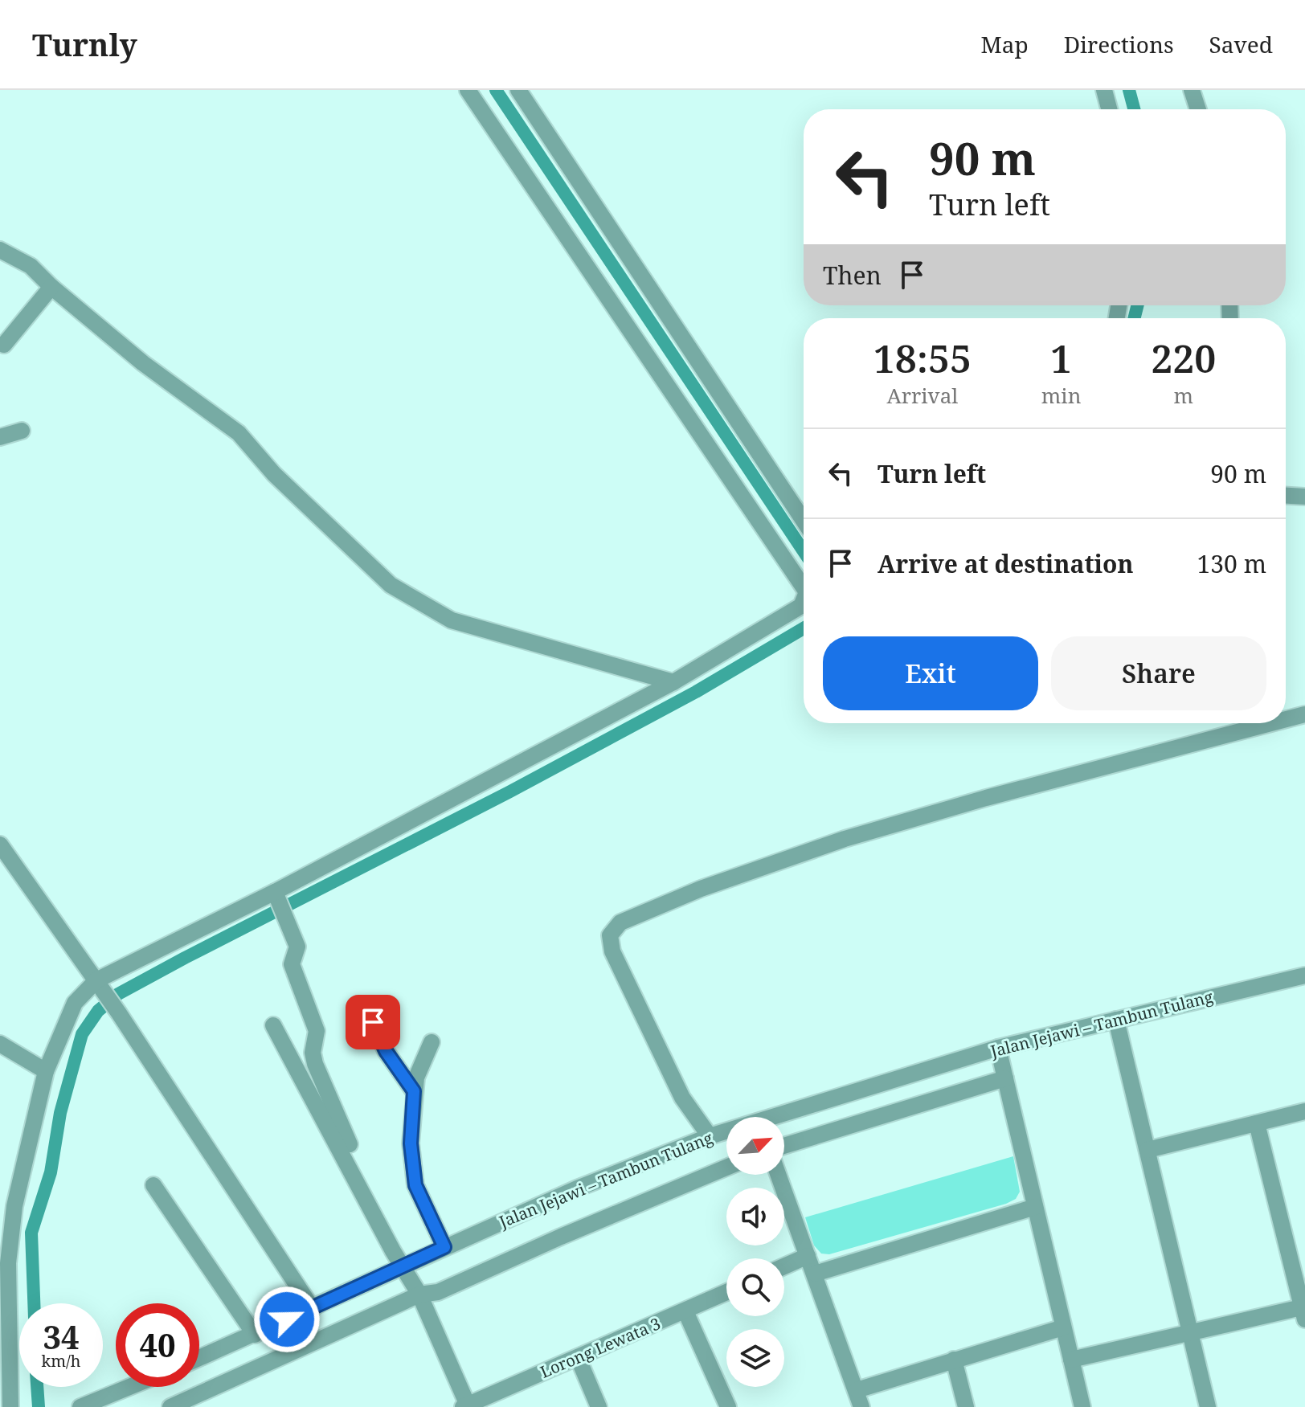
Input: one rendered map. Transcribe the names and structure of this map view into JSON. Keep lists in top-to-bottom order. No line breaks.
{"streets":{"street":["Jalan Jejawi – Tambun Tulang","Lorong Lewata 3"]},"north":"top right","page":{"header":"Turnly","nav":["Map","Directions","Saved"],"turn":["90 m","Turn left"],"then":"Then","eta":["18:55","Arrival","1","min","220","m"],"list":[{"name":"Turn left","value":"90 m"},{"name":"Arrive at destination","value":"130 m"}],"buttons":["Exit","Share"],"speed":"34 km/h","limit":"40"}}
